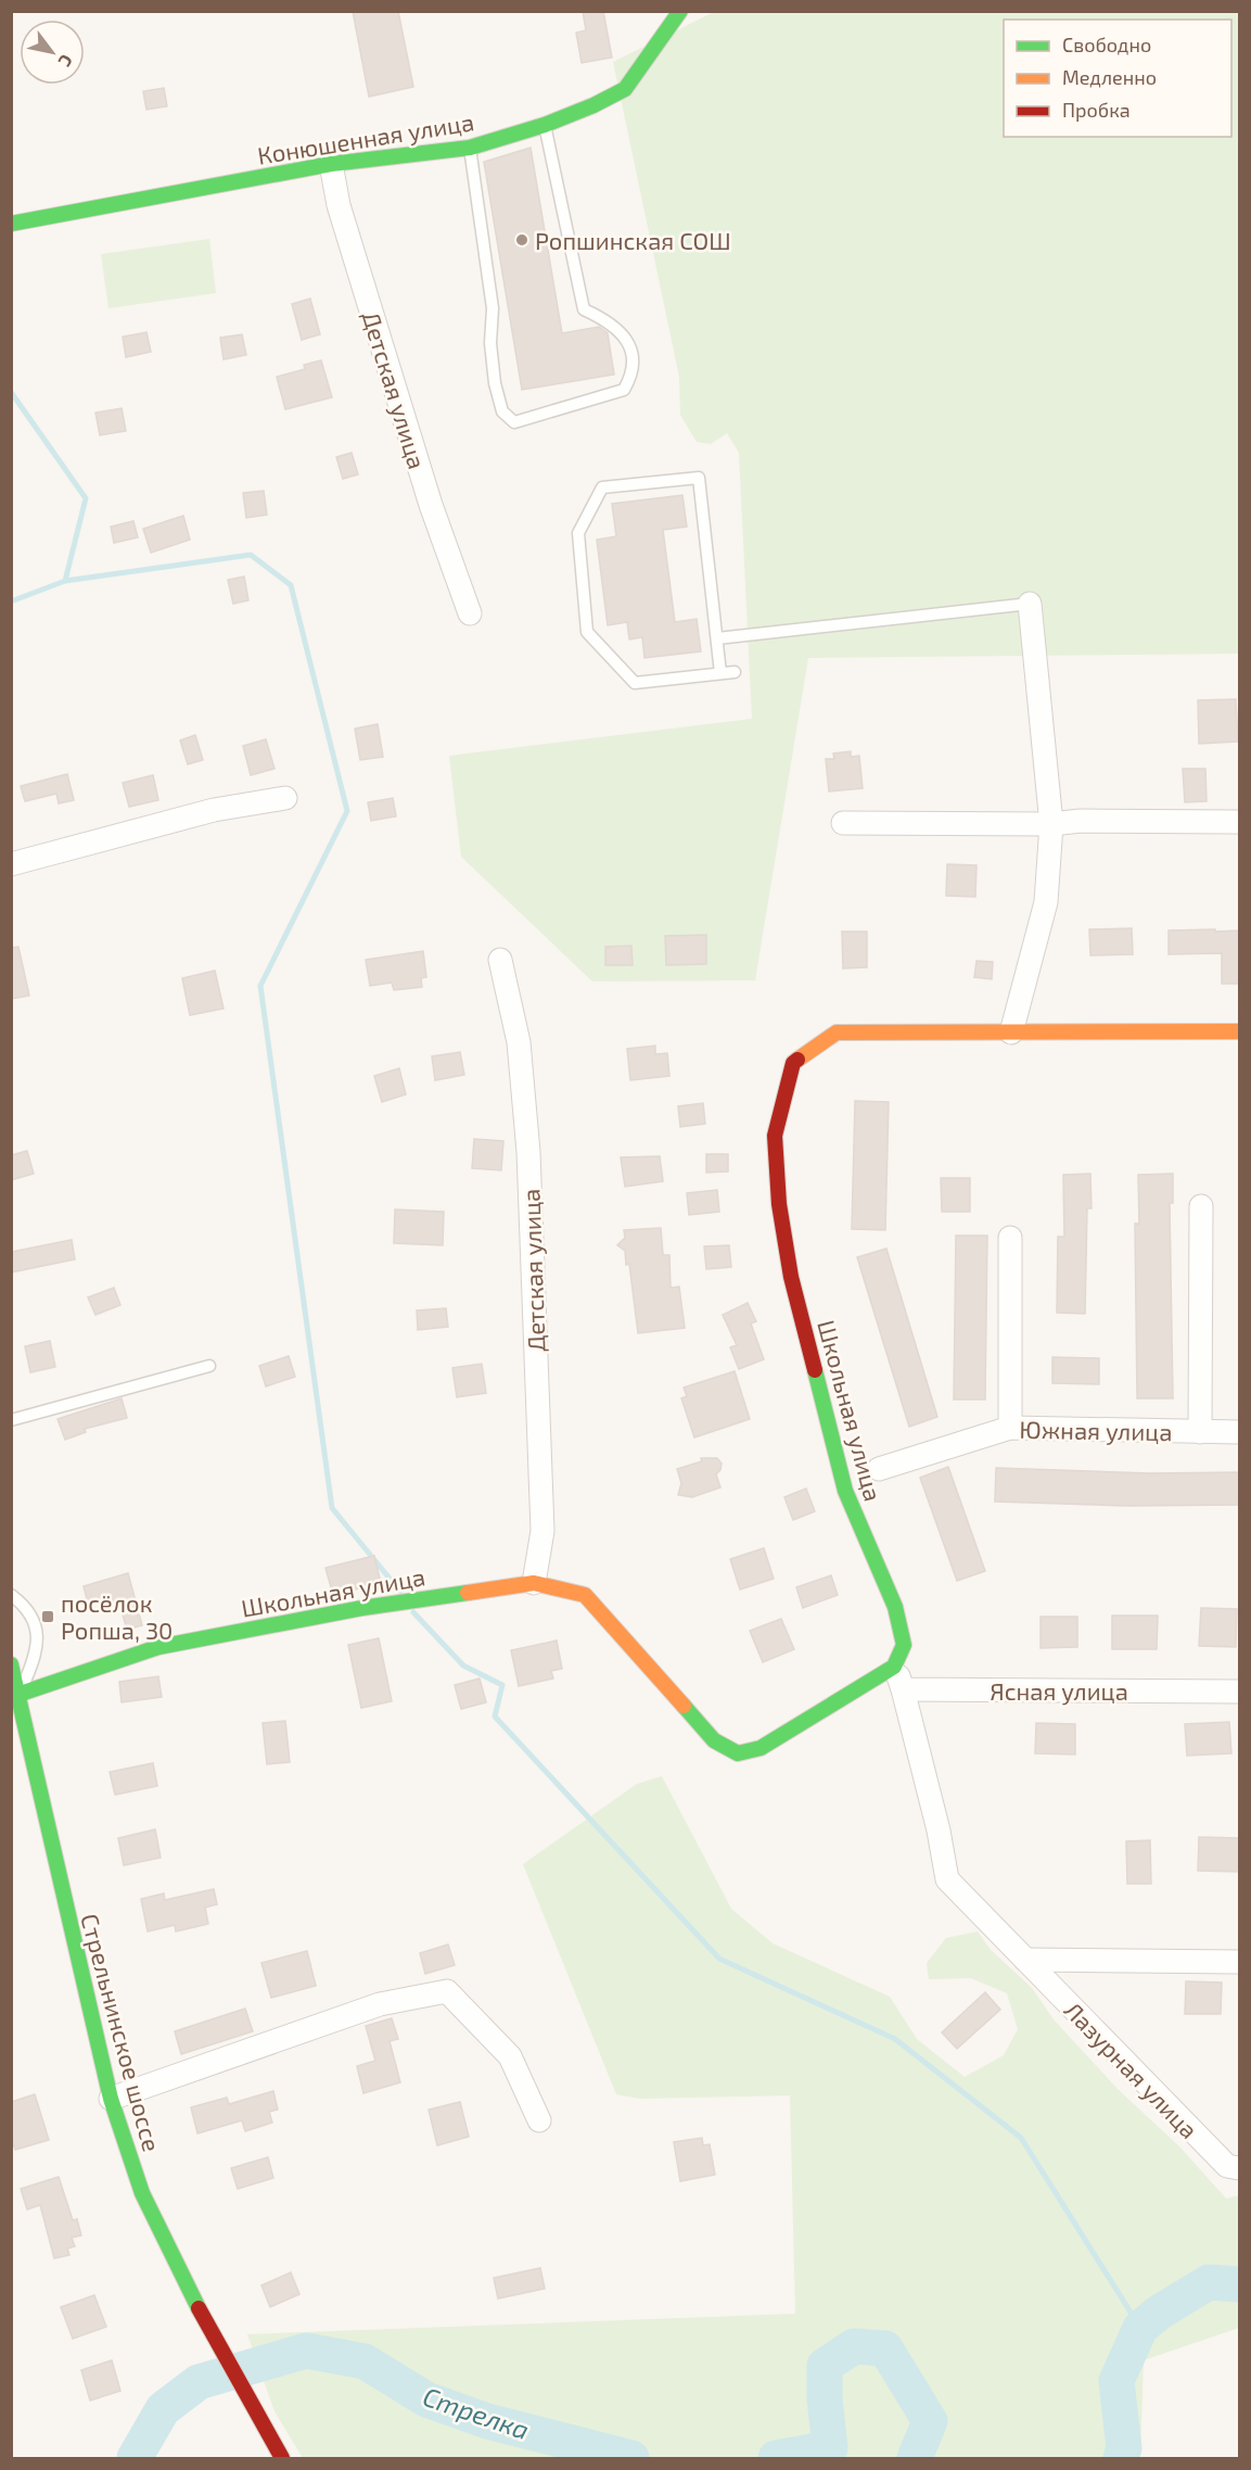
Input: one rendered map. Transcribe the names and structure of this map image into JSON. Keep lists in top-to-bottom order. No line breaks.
{"streets":{"street":["Конюшенная улица","Детская улица","Школьная улица","Южная улица","Ясная улица","Стрельнинское шоссе","Лазурная улица"]},"crossings":[["Конюшенная улица","Детская улица"],["Детская улица","Школьная улица"],["Школьная улица","Стрельнинское шоссе"],["Ясная улица","Лазурная улица"]],"water":["Стрелка"],"places":{"other":["Ропшинская СОШ"],"transit":["посёлок Ропша, 30"]},"legend":["Свободно","Медленно","Пробка"],"north":"bottom right"}
